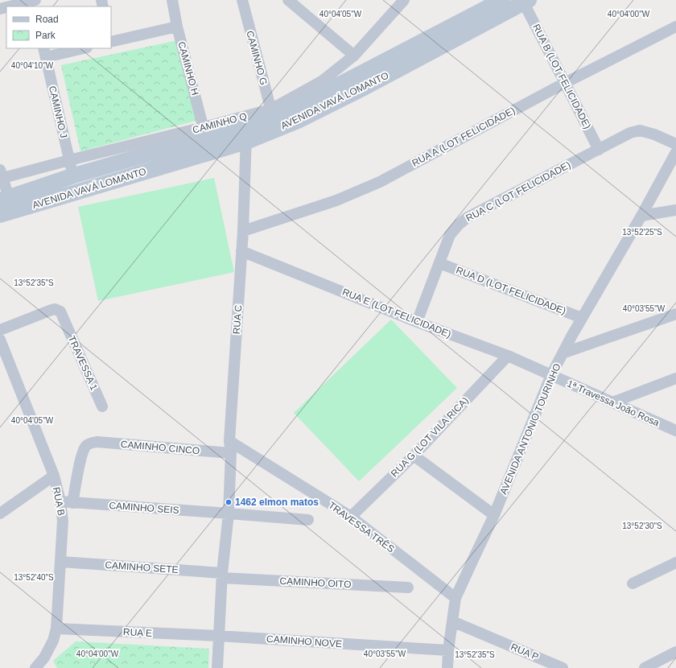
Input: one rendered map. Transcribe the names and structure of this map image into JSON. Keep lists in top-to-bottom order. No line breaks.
{"streets":{"street":["CAMINHO G","CAMINHO H","RUA B (LOT FELICIDADE)","AVENIDA VAVÁ LOMANTO","CAMINHO J","CAMINHO Q","RUA A (LOT FELICIDADE)","RUA C (LOT FELICIDADE)","RUA D (LOT FELICIDADE)","RUA E (LOT FELICIDADE)","RUA C","TRAVESSA 1","1ª Travessa João Rosa","AVENIDA ANTONIO TOURINHO","RUA G (LOT VILA RICA)","CAMINHO CINCO","RUA B","CAMINHO SEIS","TRAVESSA TRÊS","CAMINHO SETE","CAMINHO OITO","RUA E","CAMINHO NOVE","RUA P"]},"crossings":[["CAMINHO G","AVENIDA VAVÁ LOMANTO"],["CAMINHO G","CAMINHO Q"],["CAMINHO H","AVENIDA VAVÁ LOMANTO"],["CAMINHO H","CAMINHO Q"],["RUA B (LOT FELICIDADE)","AVENIDA VAVÁ LOMANTO"],["RUA B (LOT FELICIDADE)","RUA A (LOT FELICIDADE)"],["RUA B (LOT FELICIDADE)","RUA C (LOT FELICIDADE)"],["AVENIDA VAVÁ LOMANTO","CAMINHO J"],["AVENIDA VAVÁ LOMANTO","CAMINHO Q"],["AVENIDA VAVÁ LOMANTO","RUA C"],["CAMINHO J","CAMINHO Q"],["RUA A (LOT FELICIDADE)","RUA C"],["RUA C (LOT FELICIDADE)","RUA D (LOT FELICIDADE)"],["RUA C (LOT FELICIDADE)","RUA E (LOT FELICIDADE)"],["RUA D (LOT FELICIDADE)","AVENIDA ANTONIO TOURINHO"],["RUA E (LOT FELICIDADE)","RUA C"],["RUA E (LOT FELICIDADE)","1ª Travessa João Rosa"],["RUA E (LOT FELICIDADE)","AVENIDA ANTONIO TOURINHO"],["RUA E (LOT FELICIDADE)","RUA G (LOT VILA RICA)"],["RUA C","CAMINHO CINCO"],["RUA C","CAMINHO SEIS"],["RUA C","TRAVESSA TRÊS"],["RUA C","CAMINHO SETE"],["RUA C","CAMINHO OITO"],["RUA C","RUA E"],["RUA C","CAMINHO NOVE"],["1ª Travessa João Rosa","AVENIDA ANTONIO TOURINHO"],["AVENIDA ANTONIO TOURINHO","TRAVESSA TRÊS"],["AVENIDA ANTONIO TOURINHO","CAMINHO NOVE"],["AVENIDA ANTONIO TOURINHO","RUA P"],["RUA G (LOT VILA RICA)","TRAVESSA TRÊS"],["CAMINHO CINCO","CAMINHO SEIS"],["RUA B","CAMINHO SEIS"],["RUA B","CAMINHO SETE"],["RUA B","RUA E"],["CAMINHO SETE","CAMINHO OITO"],["RUA E","CAMINHO NOVE"]],"places":["1462 elmon matos"],"legend":["Road","Park"],"coordinates":["40°04'05\"W","40°04'00\"W","40°04'10\"W","13°52'25\"S","13°52'35\"S","40°03'55\"W","13°52'30\"S","13°52'40\"S"]}
